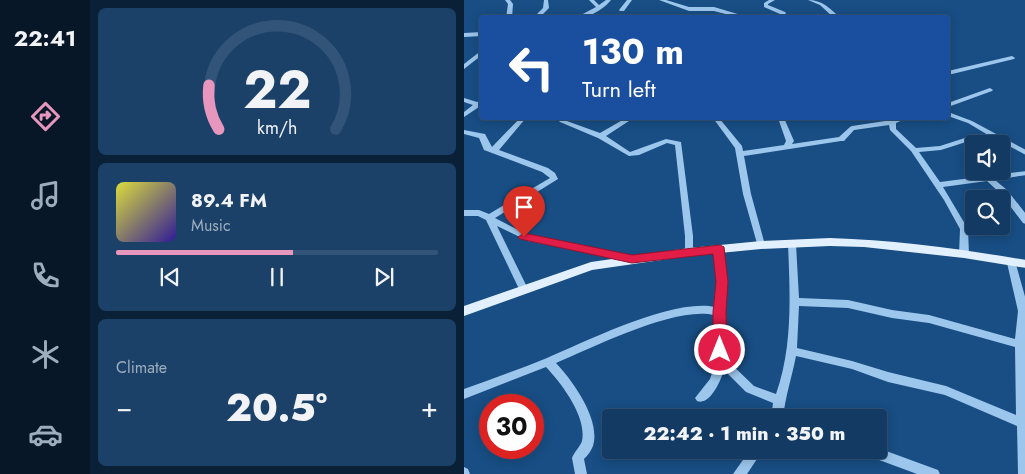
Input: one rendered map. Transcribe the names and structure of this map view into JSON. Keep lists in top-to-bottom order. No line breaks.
{"page":{"tabs":"22:41","turn":["130 m","Turn left"],"song":["89.4 FM","Music"],"tile":"Climate","heat":["−","20.5°","+"],"limit":"30","trip":"22:42 · 1 min · 350 m","gauge":["22","km/h"]}}
